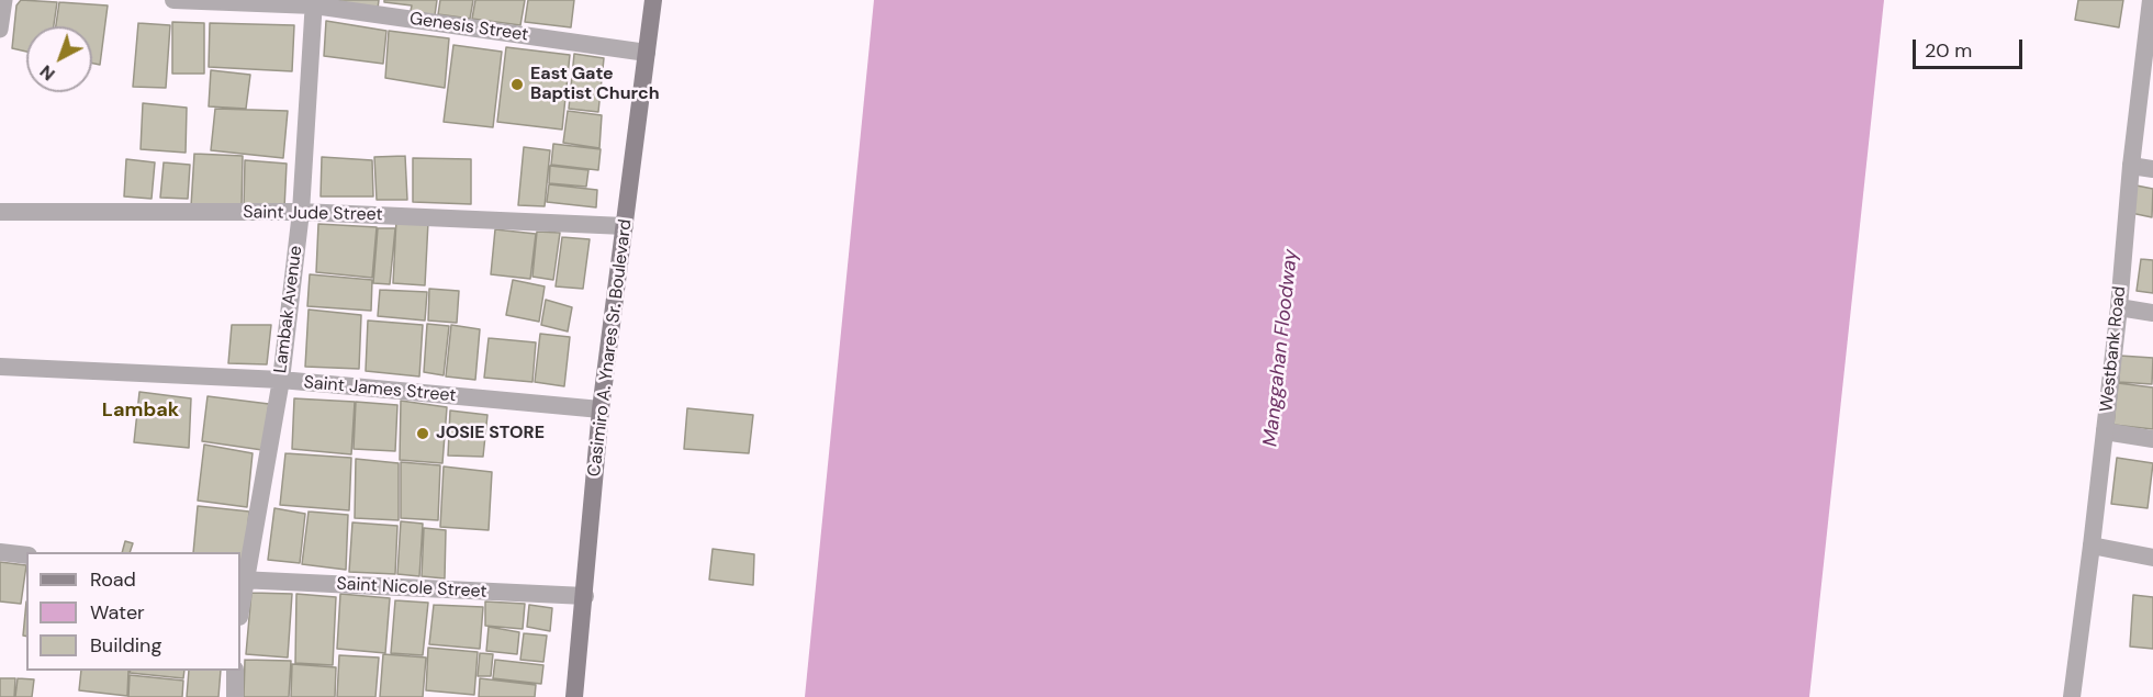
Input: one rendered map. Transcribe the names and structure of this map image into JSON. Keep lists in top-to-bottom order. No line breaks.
{"streets":{"main road":["Casimiro A. Ynares Sr. Boulevard"],"street":["Genesis Street","Saint Jude Street","Lambak Avenue","Westbank Road","Saint James Street","Saint Nicole Street"]},"crossings":[["Genesis Street","Lambak Avenue"],["Genesis Street","Casimiro A. Ynares Sr. Boulevard"],["Saint Jude Street","Lambak Avenue"],["Saint Jude Street","Casimiro A. Ynares Sr. Boulevard"],["Lambak Avenue","Saint James Street"],["Lambak Avenue","Saint Nicole Street"],["Casimiro A. Ynares Sr. Boulevard","Saint James Street"],["Casimiro A. Ynares Sr. Boulevard","Saint Nicole Street"]],"districts":["Lambak"],"water":["Manggahan Floodway"],"places":["East Gate Baptist Church","JOSIE STORE"],"legend":["Road","Water","Building"],"scale_bar":"20 m","north":"bottom left"}
